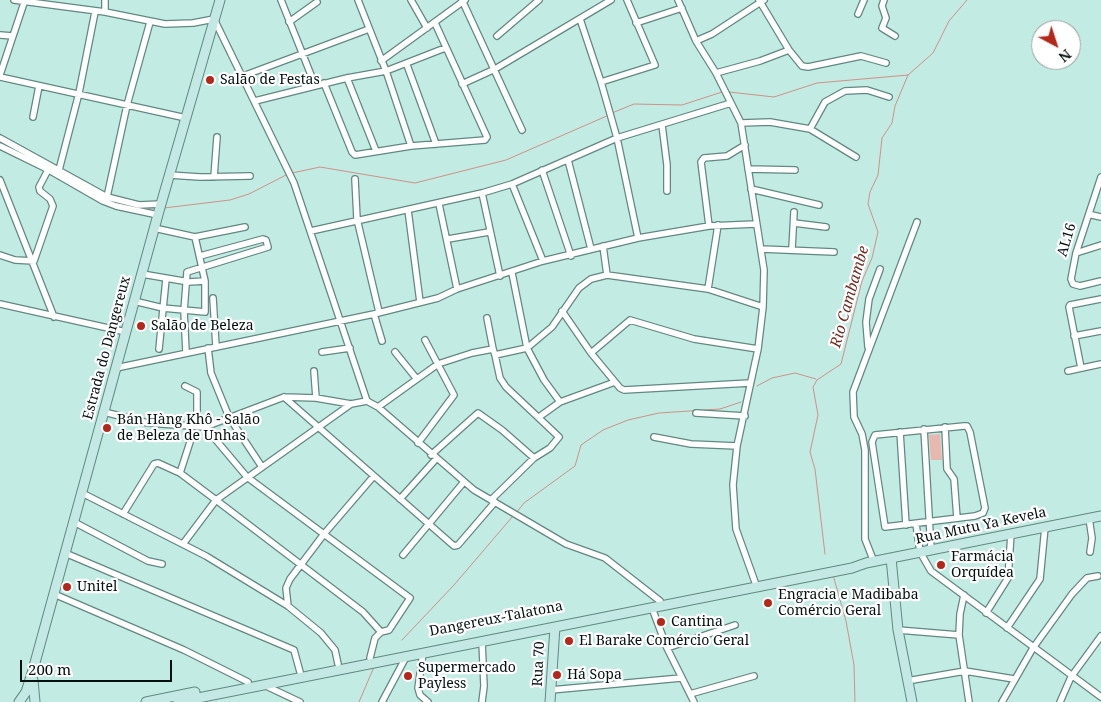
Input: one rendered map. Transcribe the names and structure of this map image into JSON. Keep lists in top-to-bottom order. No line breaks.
{"streets":{"main road":["Estrada do Dangereux","Rua Mutu Ya Kevela","Dangereux-Talatona","Rua 70"],"street":["AL16"]},"crossings":[["Rua Mutu Ya Kevela","Dangereux-Talatona"],["Dangereux-Talatona","Rua 70"]],"water":["Rio Cambambe"],"places":["Salão de Festas","Salão de Beleza","Bán Hàng Khô - Salão de Beleza de Unhas","Farmácia Orquídea","Unitel","Engracia e Madibaba Comércio Geral","Cantina","El Barake Comércio Geral","Há Sopa","Supermercado Payless"],"scale_bar":"200 m","north":"bottom right"}
